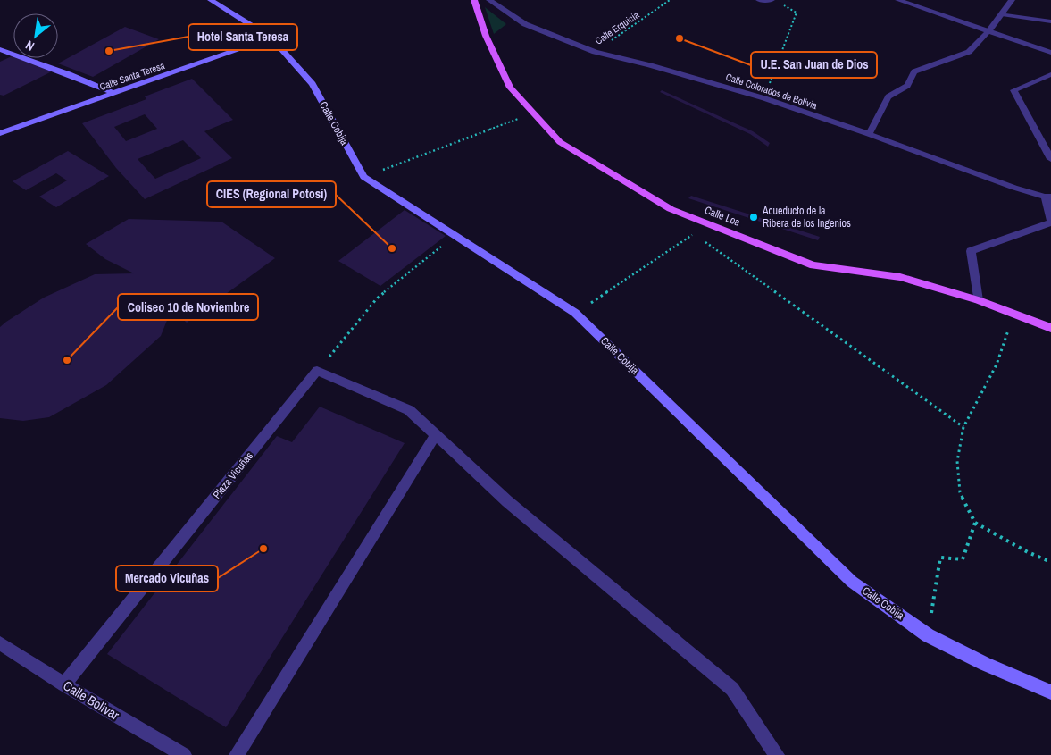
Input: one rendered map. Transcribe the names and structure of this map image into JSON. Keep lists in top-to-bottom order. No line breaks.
{"streets":{"main road":["Calle Santa Teresa","Calle Cobija","Calle Loa"],"street":["Calle Colorados de Bolivia","Plaza Vicuñas","Calle Bolivar"],"path":["Calle Erquicia"]},"crossings":[["Calle Erquicia","Calle Colorados de Bolivia"],["Calle Santa Teresa","Calle Cobija"],["Plaza Vicuñas","Calle Bolivar"]],"places":["U.E. San Juan de Dios","Hotel Santa Teresa","Acueducto de la Ribera de los Ingenios","CIES (Regional Potosi)","Coliseo 10 de Noviembre","Mercado Vicuñas"],"north":"bottom left"}
